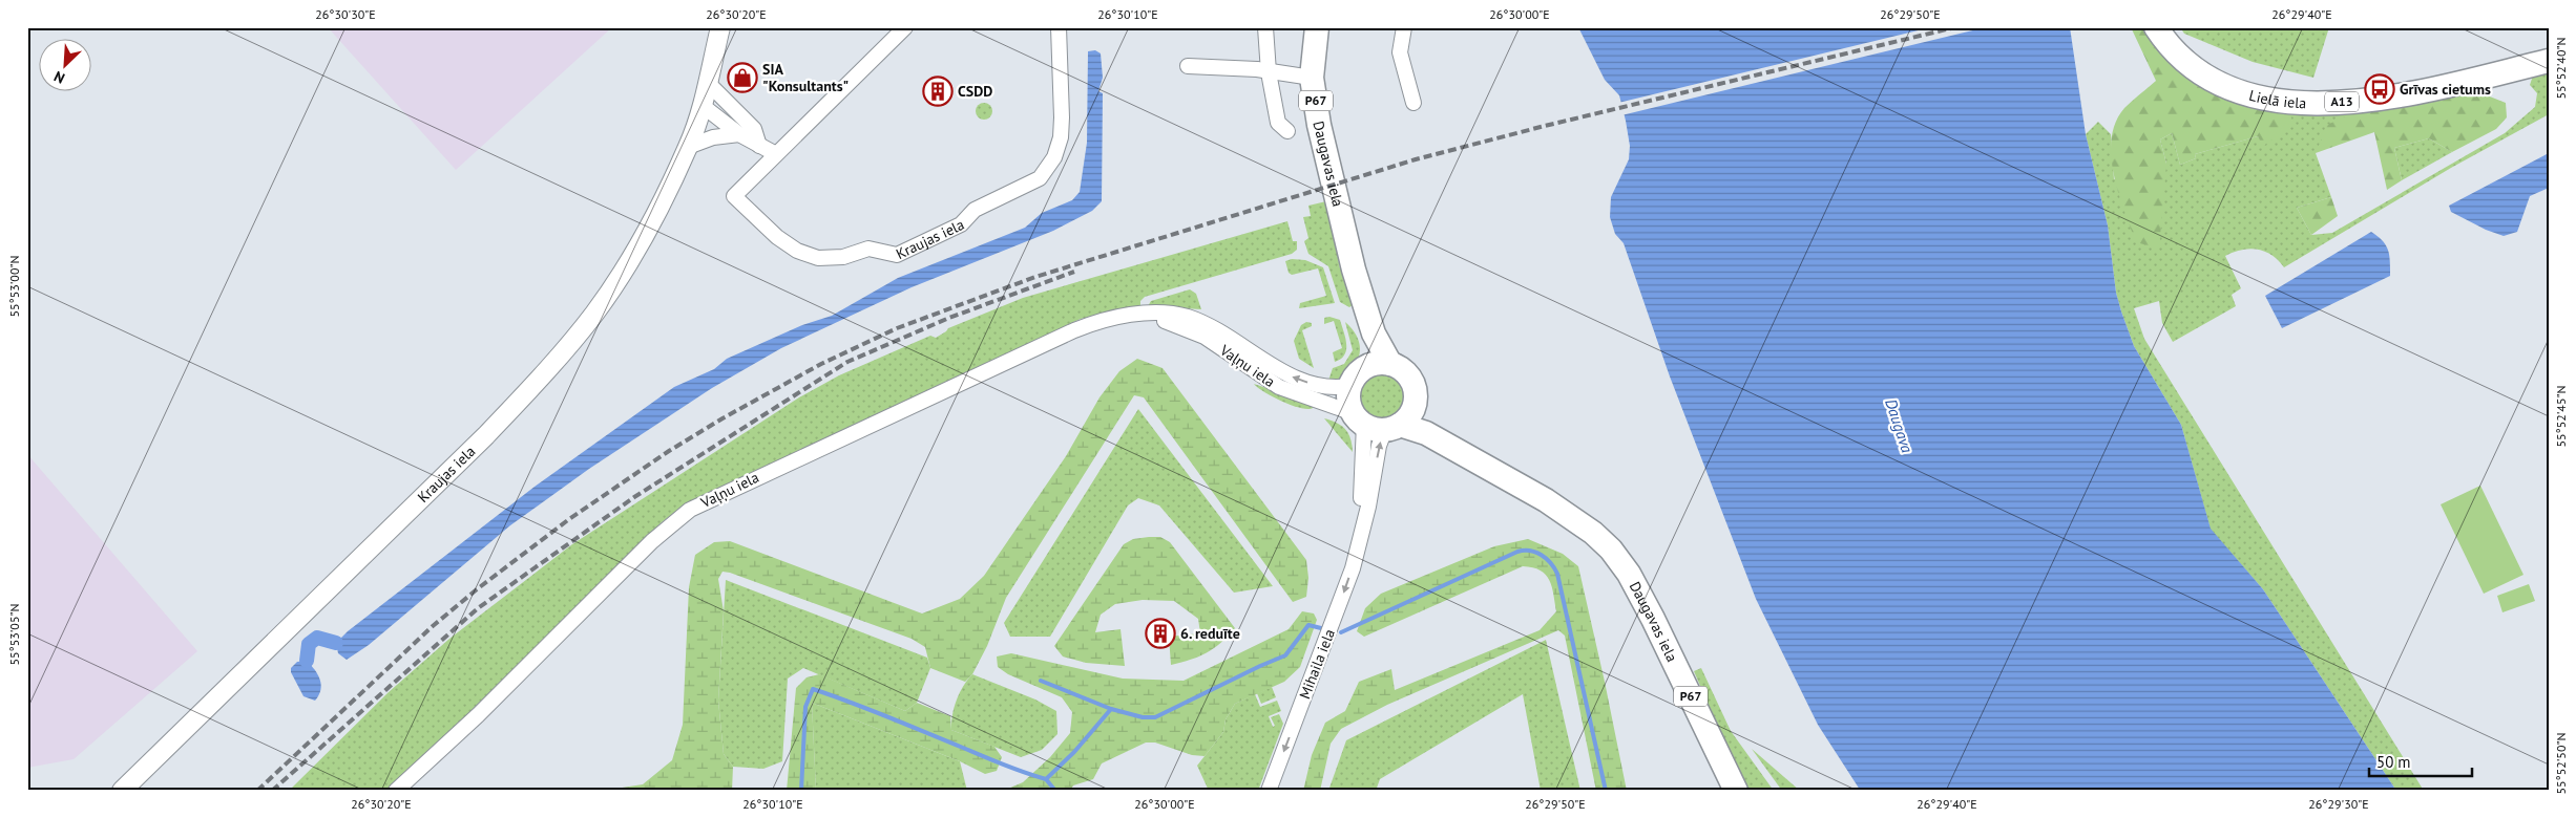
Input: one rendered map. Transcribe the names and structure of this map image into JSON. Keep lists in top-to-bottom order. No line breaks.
{"streets":{"main road":["Lielā iela","P67","A13","Daugavas iela"],"street":["Kraujas iela","Vaļņu iela","Mihaila iela"]},"crossings":[["P67","Daugavas iela"],["P67","Vaļņu iela"],["P67","Mihaila iela"],["Daugavas iela","Vaļņu iela"],["Daugavas iela","Mihaila iela"],["Vaļņu iela","Mihaila iela"]],"water":["Daugava"],"places":{"shop":["SIA \"Konsultants\""],"bus stop":["Grīvas cietums"],"building":["CSDD","6. reduīte"]},"scale_bar":"50 m","north":"bottom left","coordinates":["26°30'30\"E","26°30'20\"E","26°30'10\"E","26°30'00\"E","26°29'50\"E","26°29'40\"E","55°52'40\"N","55°53'00\"N","55°52'45\"N","55°53'05\"N","55°52'50\"N","26°29'30\"E"]}
